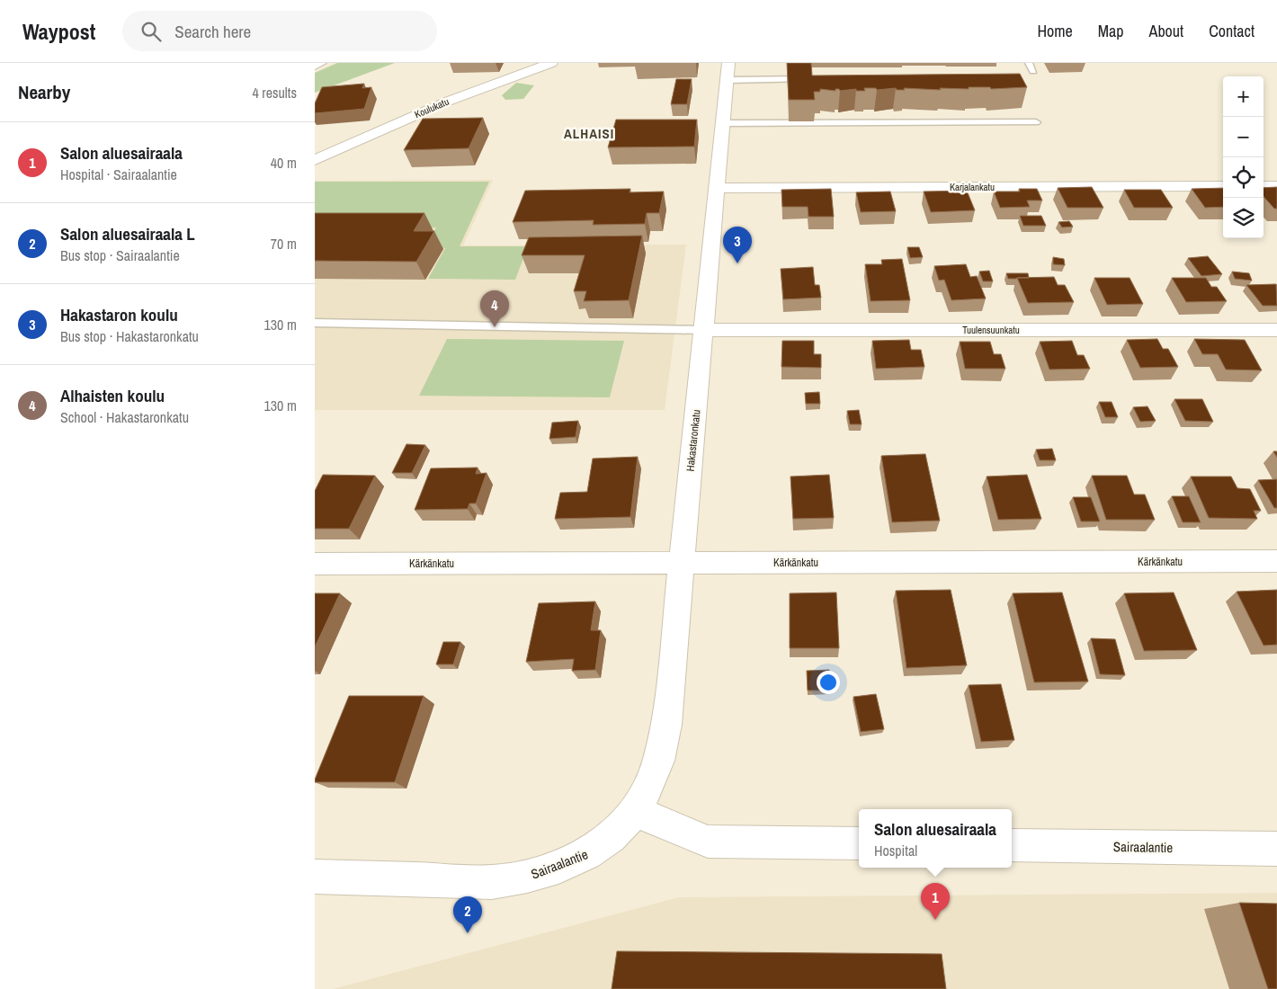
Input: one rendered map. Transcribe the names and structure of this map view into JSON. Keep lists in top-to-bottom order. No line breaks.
{"streets":{"street":["Koulukatu","Karjalankatu","Tuulensuunkatu","Hakastaronkatu","Kärkänkatu","Sairaalantie"]},"crossings":[["Karjalankatu","Hakastaronkatu"],["Tuulensuunkatu","Hakastaronkatu"],["Hakastaronkatu","Kärkänkatu"],["Hakastaronkatu","Sairaalantie"]],"districts":["ALHAISI"],"page":{"header":"Waypost","search":"Search here","nav":["Home","Map","About","Contact"],"heading":["Nearby","4 results"],"map_buttons":["+","−"],"list":[{"mark":"1","name":"Salon aluesairaala","note":"Hospital · Sairaalantie","value":"40 m"},{"mark":"2","name":"Salon aluesairaala L","note":"Bus stop · Sairaalantie","value":"70 m"},{"mark":"3","name":"Hakastaron koulu","note":"Bus stop · Hakastaronkatu","value":"130 m"},{"mark":"4","name":"Alhaisten koulu","note":"School · Hakastaronkatu","value":"130 m"}],"pins":["3","4","1","2"],"popup":["Salon aluesairaala","Hospital"]}}
